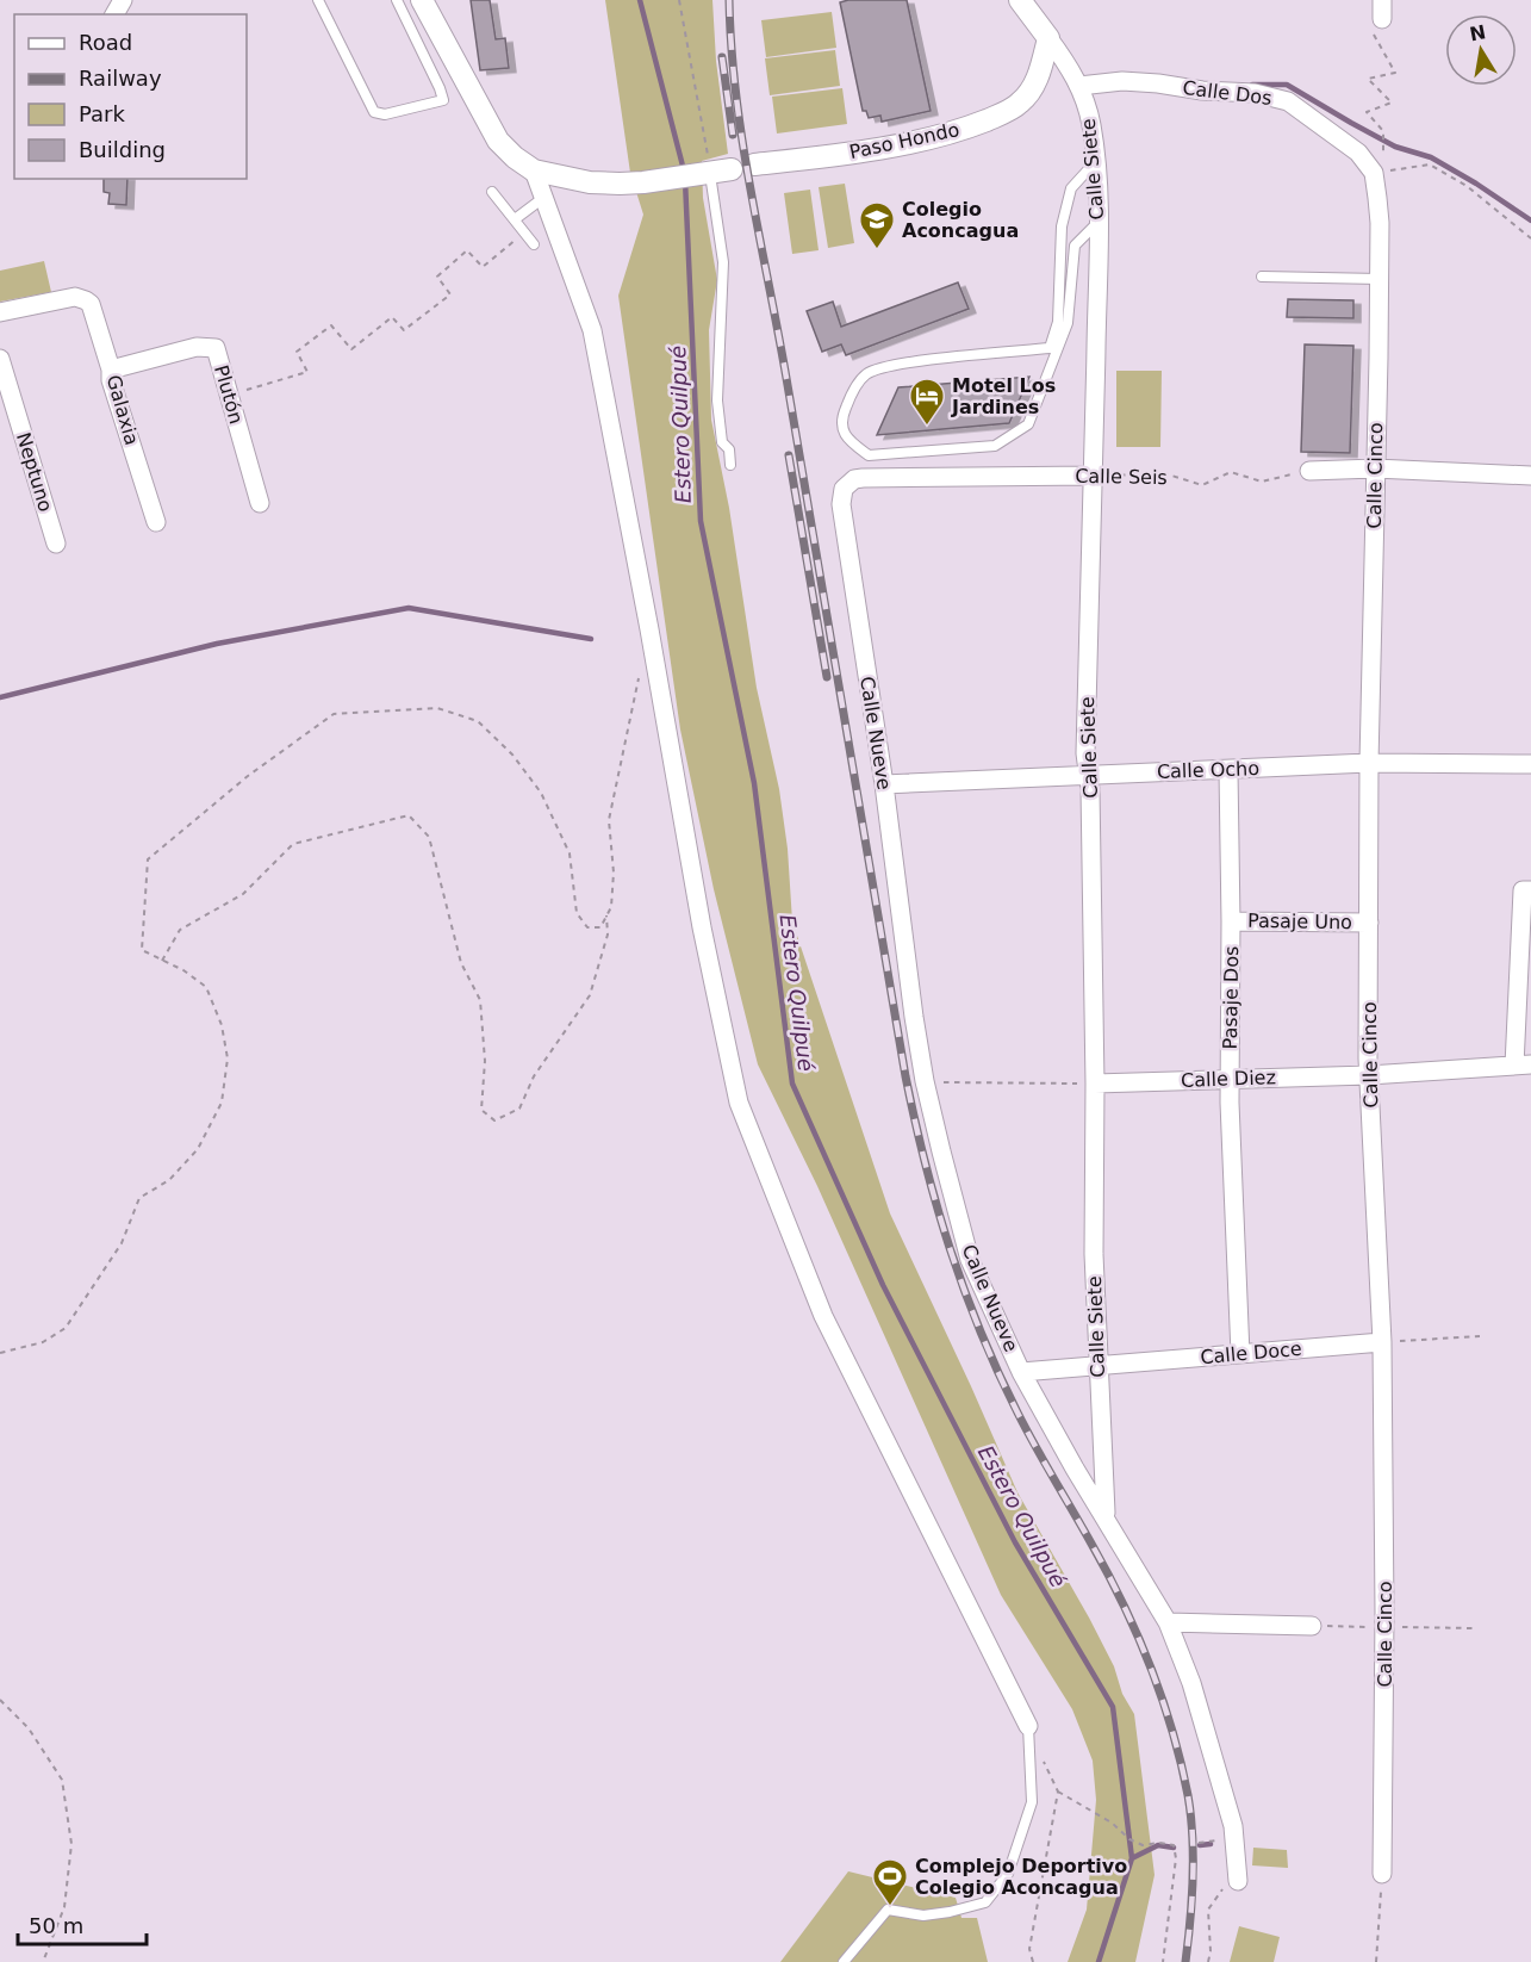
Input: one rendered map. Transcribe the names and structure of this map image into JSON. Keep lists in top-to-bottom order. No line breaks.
{"streets":{"street":["Calle Dos","Paso Hondo","Calle Siete","Plutón","Galaxia","Neptuno","Calle Cinco","Calle Seis","Calle Nueve","Calle Ocho","Pasaje Uno","Pasaje Dos","Calle Diez","Calle Doce"]},"crossings":[["Calle Dos","Calle Siete"],["Calle Dos","Calle Cinco"],["Paso Hondo","Calle Siete"],["Calle Siete","Calle Seis"],["Calle Siete","Calle Nueve"],["Calle Siete","Calle Ocho"],["Calle Siete","Calle Diez"],["Calle Siete","Calle Doce"],["Plutón","Galaxia"],["Calle Cinco","Calle Ocho"],["Calle Cinco","Pasaje Uno"],["Calle Cinco","Calle Diez"],["Calle Cinco","Calle Doce"],["Calle Seis","Calle Nueve"],["Calle Nueve","Calle Ocho"],["Calle Nueve","Calle Doce"],["Calle Ocho","Pasaje Dos"],["Pasaje Uno","Pasaje Dos"],["Pasaje Dos","Calle Diez"],["Pasaje Dos","Calle Doce"]],"water":["Estero Quilpué"],"places":{"school or university":["Colegio Aconcagua"],"hotel":["Motel Los Jardines"],"sports":["Complejo Deportivo Colegio Aconcagua"]},"legend":["Road","Railway","Park","Building"],"scale_bar":"50 m","north":"top"}
